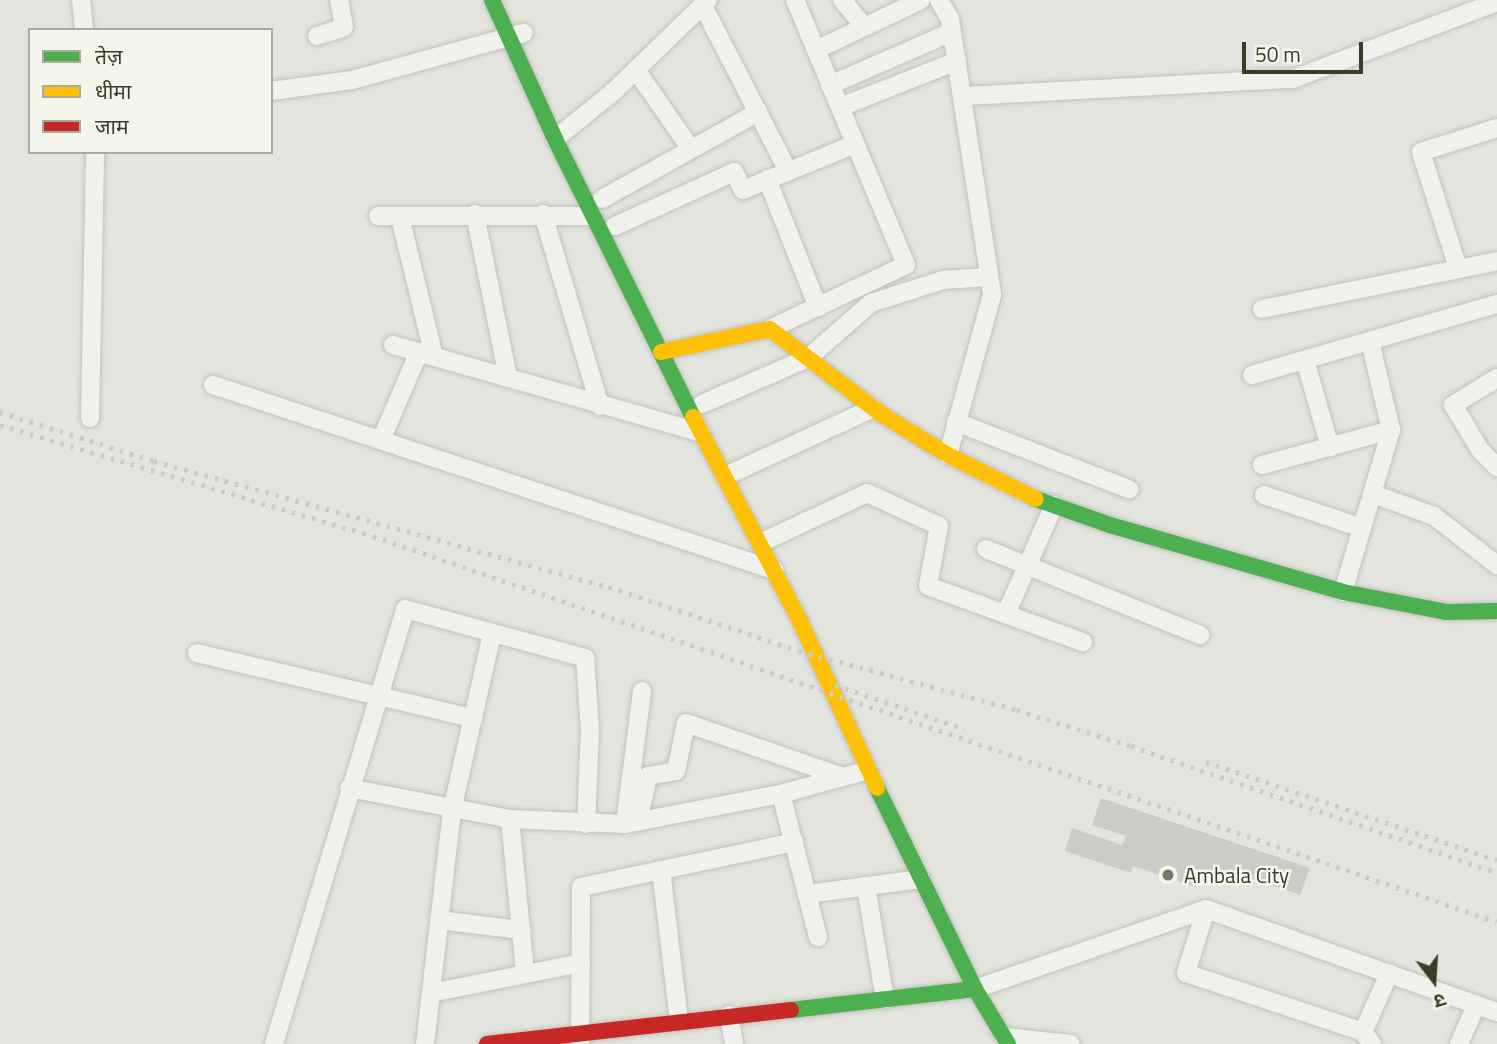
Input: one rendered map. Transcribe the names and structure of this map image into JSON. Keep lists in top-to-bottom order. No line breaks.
{"places":["Ambala City"],"legend":["तेज़","धीमा","जाम"],"scale_bar":"50 m","north":"bottom"}
